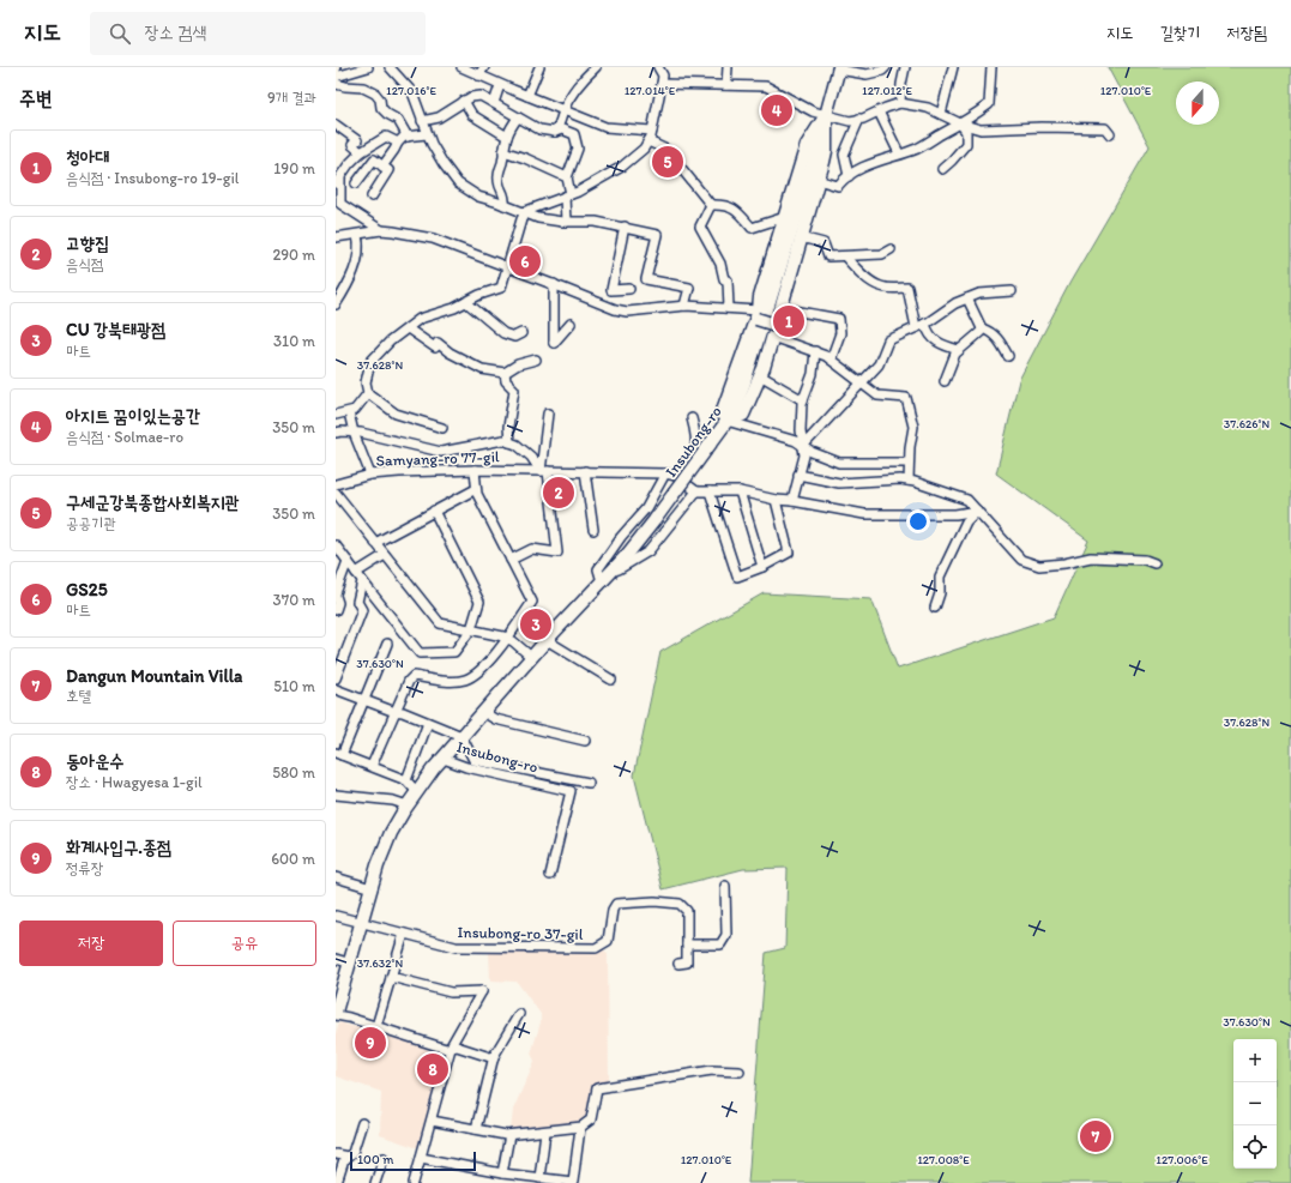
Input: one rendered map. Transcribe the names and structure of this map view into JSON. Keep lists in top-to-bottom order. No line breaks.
{"streets":{"main road":["Insubong-ro"],"street":["Samyang-ro 77-gil","Insubong-ro 37-gil"]},"crossings":[["Insubong-ro","Insubong-ro 37-gil"]],"scale_bar":"100 m","north":"bottom","page":{"header":"지도","search":"장소 검색","nav":["지도","길찾기","저장됨"],"heading":["주변","9개 결과"],"pins":["4","5","6","1","2","3","9","8","7"],"list":[{"mark":"1","name":"청아대","note":"음식점 · Insubong-ro 19-gil","value":"190 m"},{"mark":"2","name":"고향집","note":"음식점","value":"290 m"},{"mark":"3","name":"CU 강북태광점","note":"마트","value":"310 m"},{"mark":"4","name":"아지트 꿈이있는공간","note":"음식점 · Solmae-ro","value":"350 m"},{"mark":"5","name":"구세군강북종합사회복지관","note":"공공기관","value":"350 m"},{"mark":"6","name":"GS25","note":"마트","value":"370 m"},{"mark":"7","name":"Dangun Mountain Villa","note":"호텔","value":"510 m"},{"mark":"8","name":"동아운수","note":"장소 · Hwagyesa 1-gil","value":"580 m"},{"mark":"9","name":"화계사입구.종점","note":"정류장","value":"600 m"}],"buttons":["저장","공유"],"map_buttons":["+","−"],"scale":"100 m"},"coordinates":["127.012°E","127.010°E","127.016°E","127.014°E","37.628°N","37.626°N","37.630°N","37.632°N","127.008°E","127.006°E"]}
